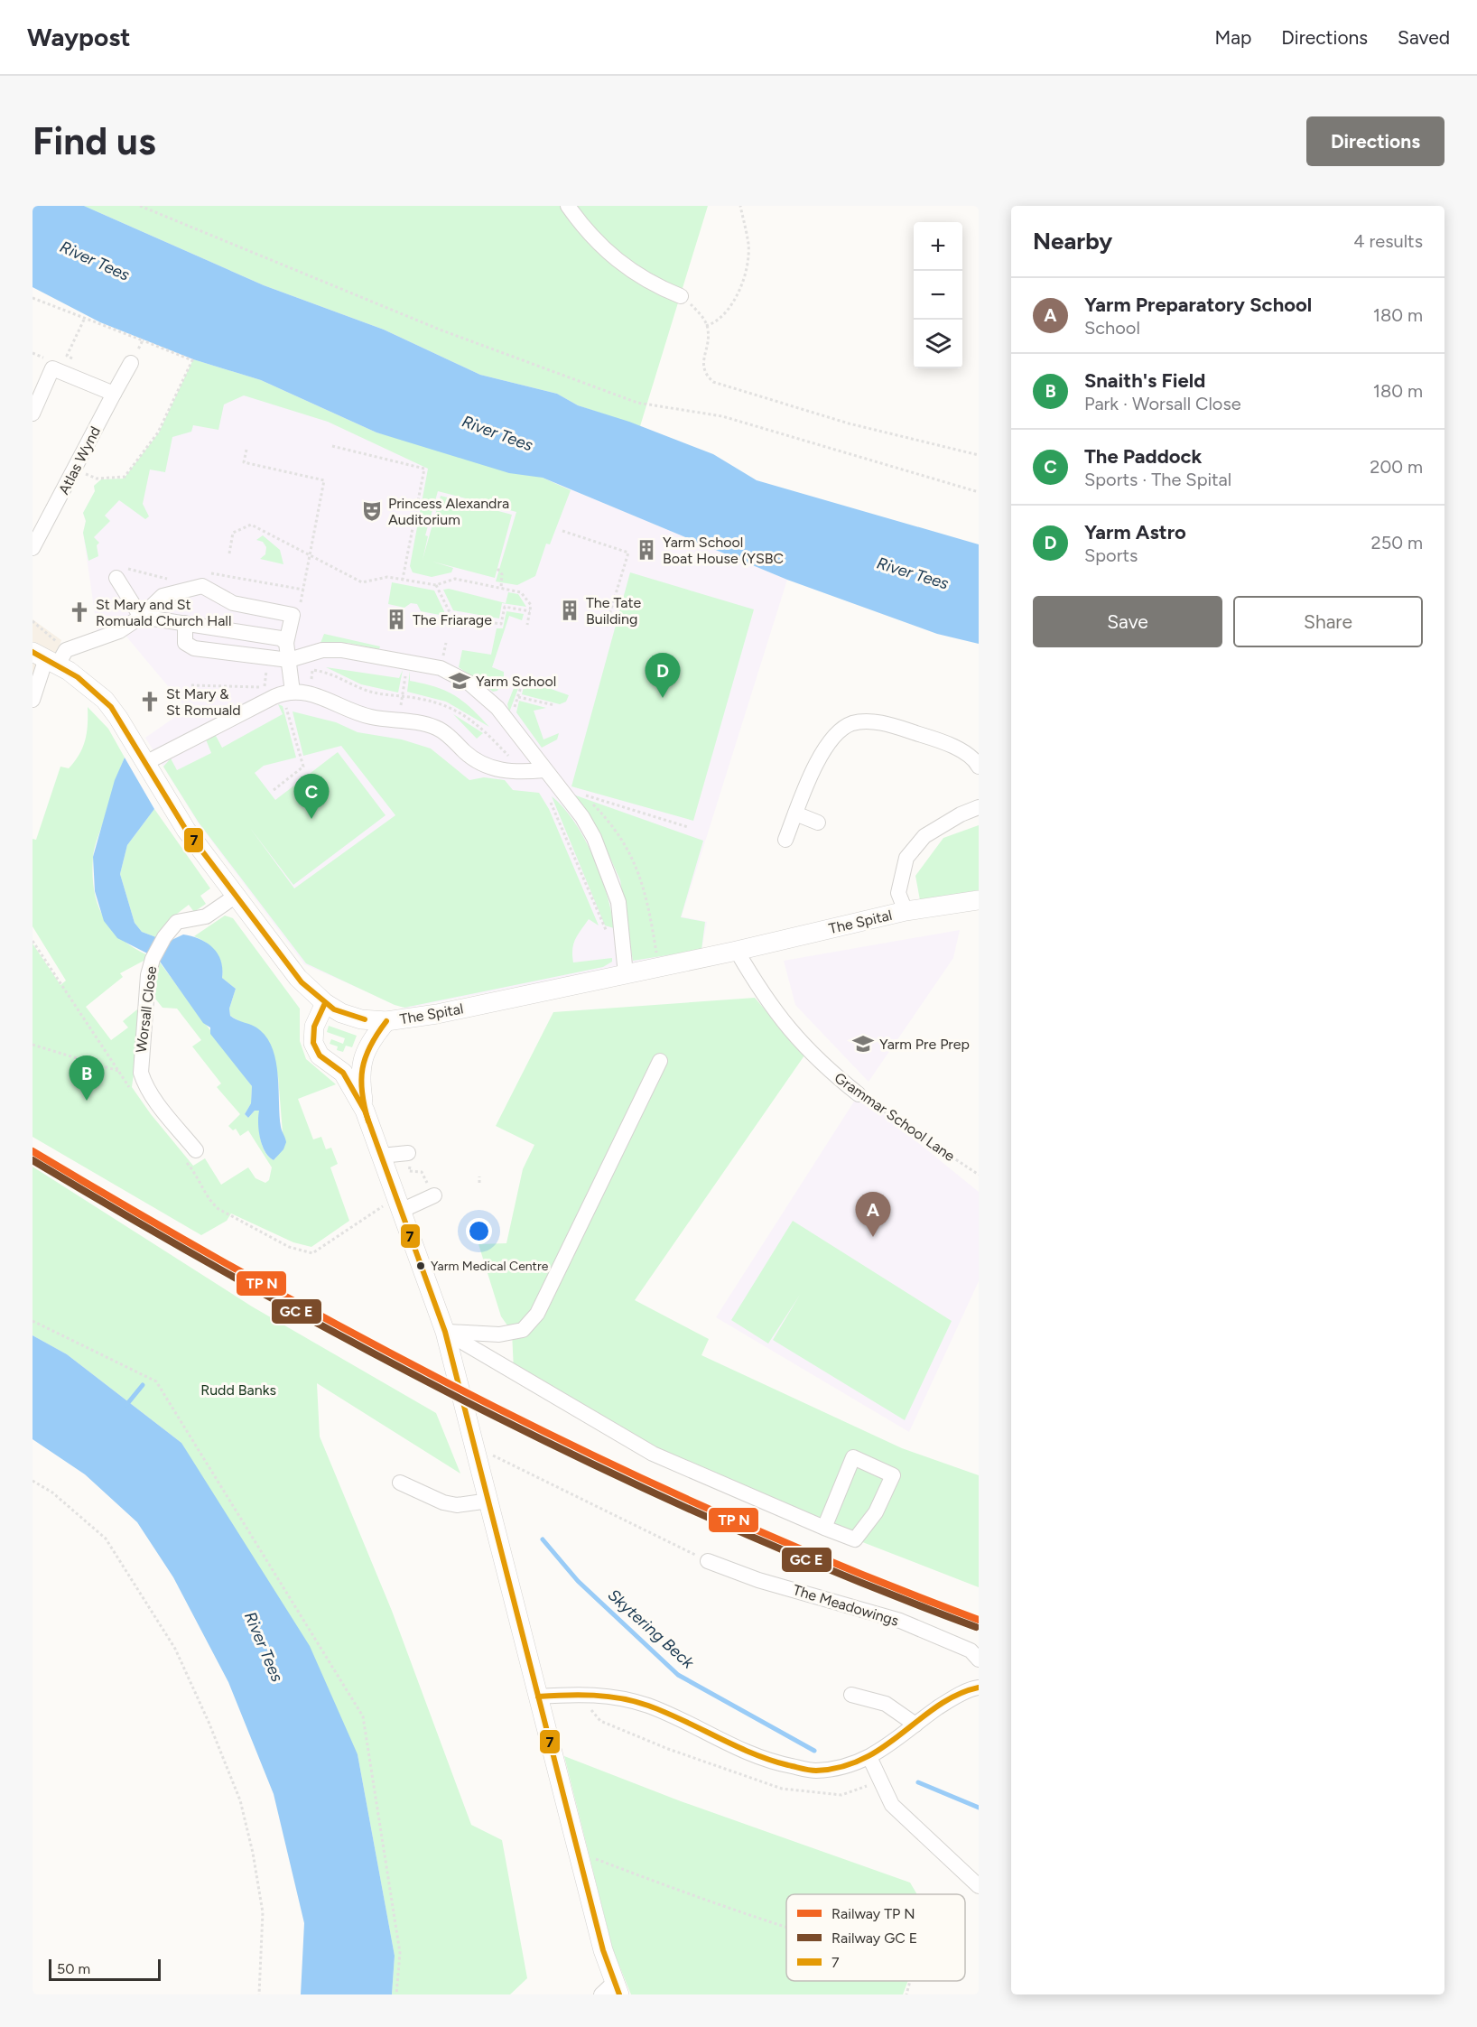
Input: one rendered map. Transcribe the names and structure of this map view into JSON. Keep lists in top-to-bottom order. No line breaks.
{"streets":{"main road":["The Spital"],"street":["Atlas Wynd","Worsall Close","Grammar School Lane","The Meadowings"]},"crossings":[["The Spital","Worsall Close"],["The Spital","Grammar School Lane"]],"water":["River Tees","Skytering Beck"],"parks":["Rudd Banks"],"places":{"theatre":["Princess Alexandra Auditorium"],"building":["Yarm School Boat House (YSBC","The Tate Building","The Friarage"],"church":["St Mary and St Romuald Church Hall","St Mary & St Romuald"],"school or university":["Yarm School","Yarm Pre Prep"],"other":["Yarm Medical Centre"]},"lines":["transit line 7"],"legend":["Railway TP N","Railway GC E","7"],"scale_bar":"50 m","page":{"header":"Waypost","nav":["Map","Directions","Saved"],"buttons":["Directions",["Save","Share"]],"title":"Find us","heading":["Nearby","4 results"],"map_buttons":["+","−"],"list":[{"mark":"A","name":"Yarm Preparatory School","note":"School","value":"180 m"},{"mark":"B","name":"Snaith's Field","note":"Park · Worsall Close","value":"180 m"},{"mark":"C","name":"The Paddock","note":"Sports · The Spital","value":"200 m"},{"mark":"D","name":"Yarm Astro","note":"Sports","value":"250 m"}],"pins":["D","C","B","A"],"scale":"50 m"}}
